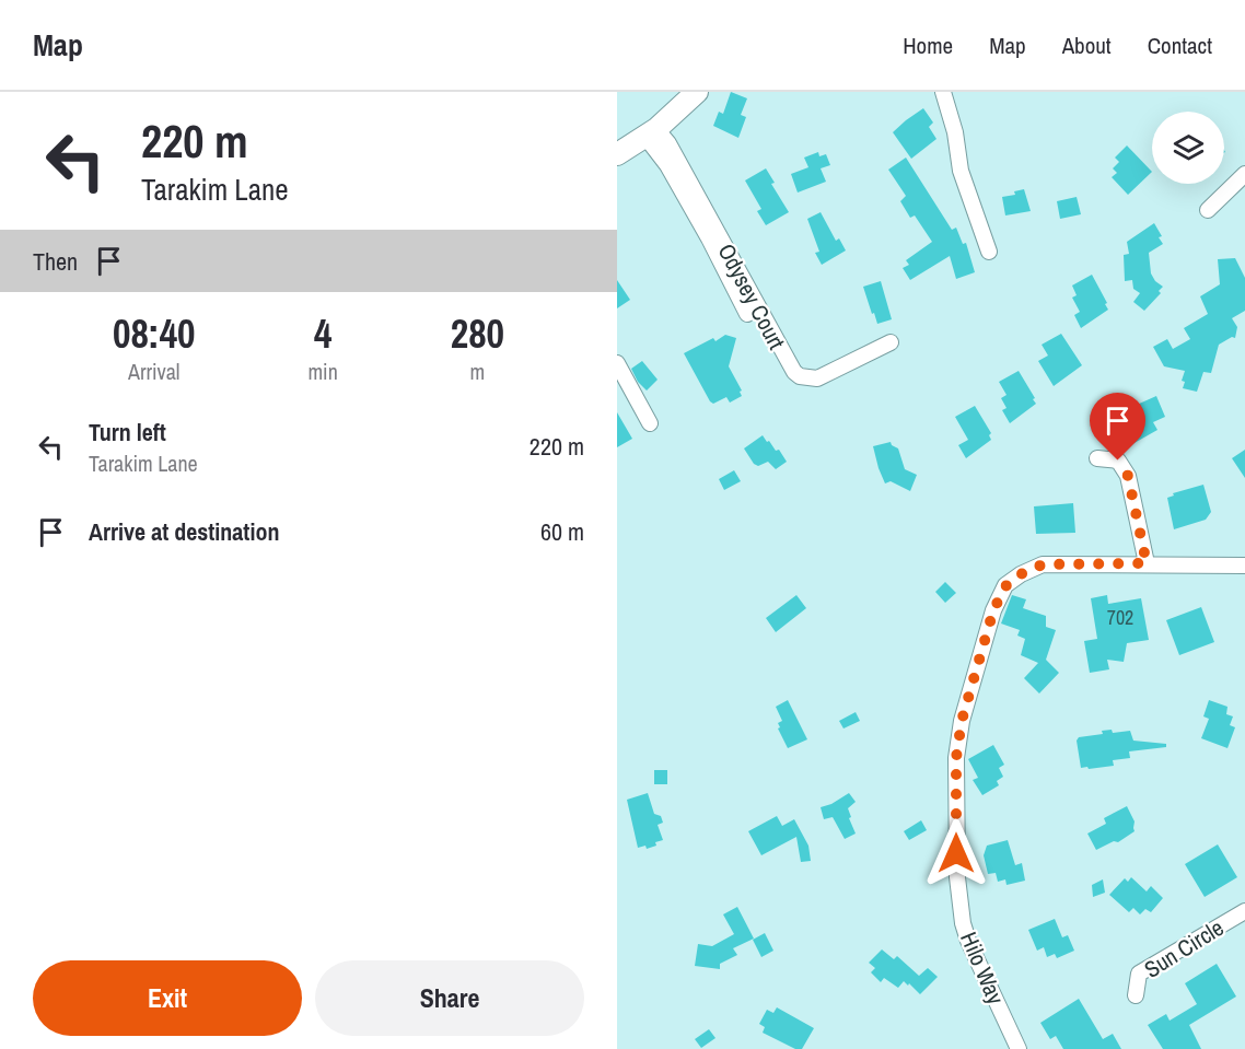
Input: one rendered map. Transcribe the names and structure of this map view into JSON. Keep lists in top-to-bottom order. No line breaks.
{"streets":{"street":["Odysey Court","Sun Circle","Hilo Way"]},"house_numbers":["702"],"page":{"header":"Map","nav":["Home","Map","About","Contact"],"turn":["220 m","Tarakim Lane"],"then":"Then","eta":["08:40","Arrival","4","min","280","m"],"list":[{"name":"Turn left","note":"Tarakim Lane","value":"220 m"},{"name":"Arrive at destination","value":"60 m"}],"buttons":["Exit","Share"]}}
